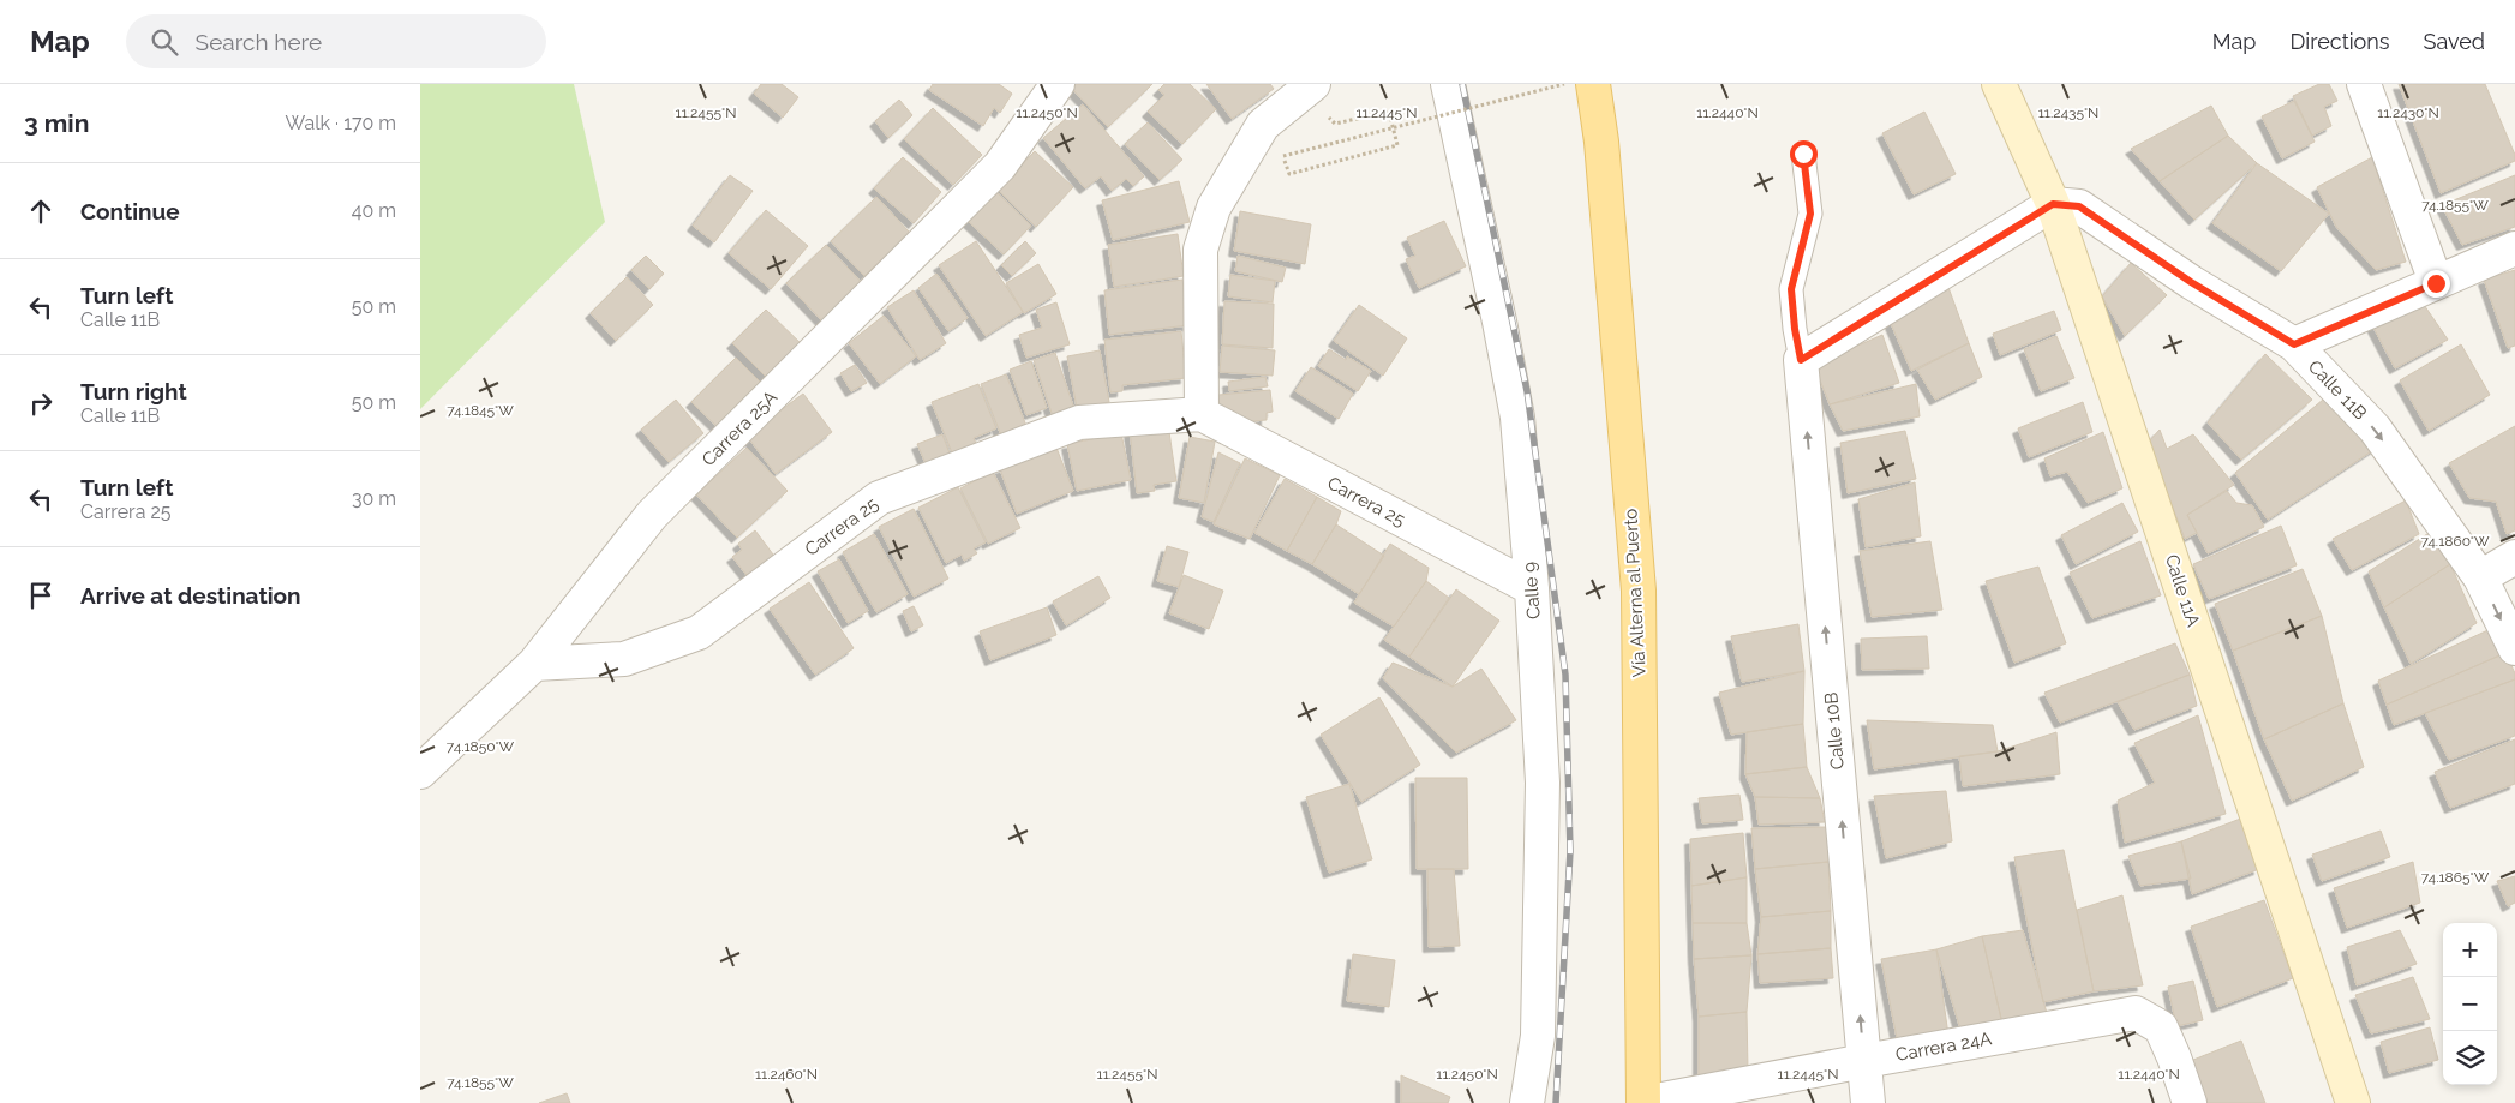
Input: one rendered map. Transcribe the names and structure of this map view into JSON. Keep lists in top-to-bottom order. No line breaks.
{"streets":{"main road":["Vía Alterna al Puerto"],"street":["Calle 11B","Carrera 25A","Carrera 25","Calle 9","Calle 11A","Calle 10B","Carrera 24A"]},"crossings":[["Calle 11B","Calle 11A"],["Carrera 25A","Carrera 25"],["Carrera 25","Calle 9"],["Vía Alterna al Puerto","Carrera 24A"],["Calle 10B","Carrera 24A"]],"one_way":["Calle 11B","Calle 10B"],"page":{"header":"Map","search":"Search here","nav":["Map","Directions","Saved"],"heading":["3 min","Walk · 170 m"],"list":[["Continue","40 m"],["Turn left","Calle 11B","50 m"],["Turn right","Calle 11B","50 m"],["Turn left","Carrera 25","30 m"],"Arrive at destination"],"map_buttons":["+","−"]},"coordinates":["11.2455°N","11.2450°N","11.2445°N","11.2440°N","11.2435°N","11.2430°N","74.1855°W","74.1845°W","74.1860°W","74.1850°W","74.1865°W","11.2460°N"]}
